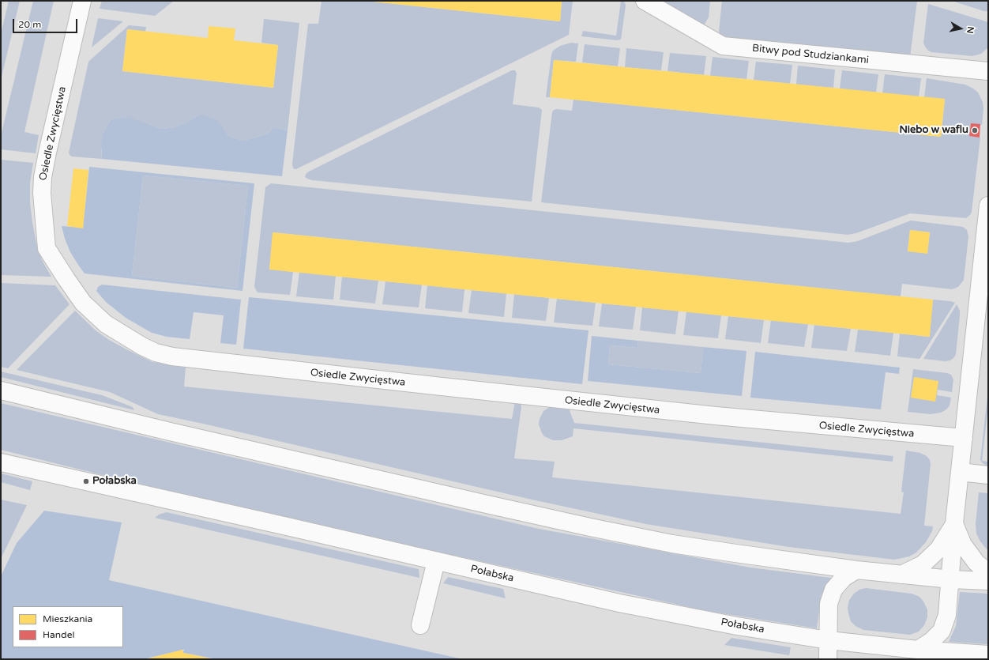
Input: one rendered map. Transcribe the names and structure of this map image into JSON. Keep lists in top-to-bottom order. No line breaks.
{"streets":{"street":["Bitwy pod Studziankami","Osiedle Zwycięstwa","Połabska"]},"places":["Niebo w waflu","Połabska"],"legend":["Mieszkania","Handel"],"scale_bar":"20 m","north":"right"}
